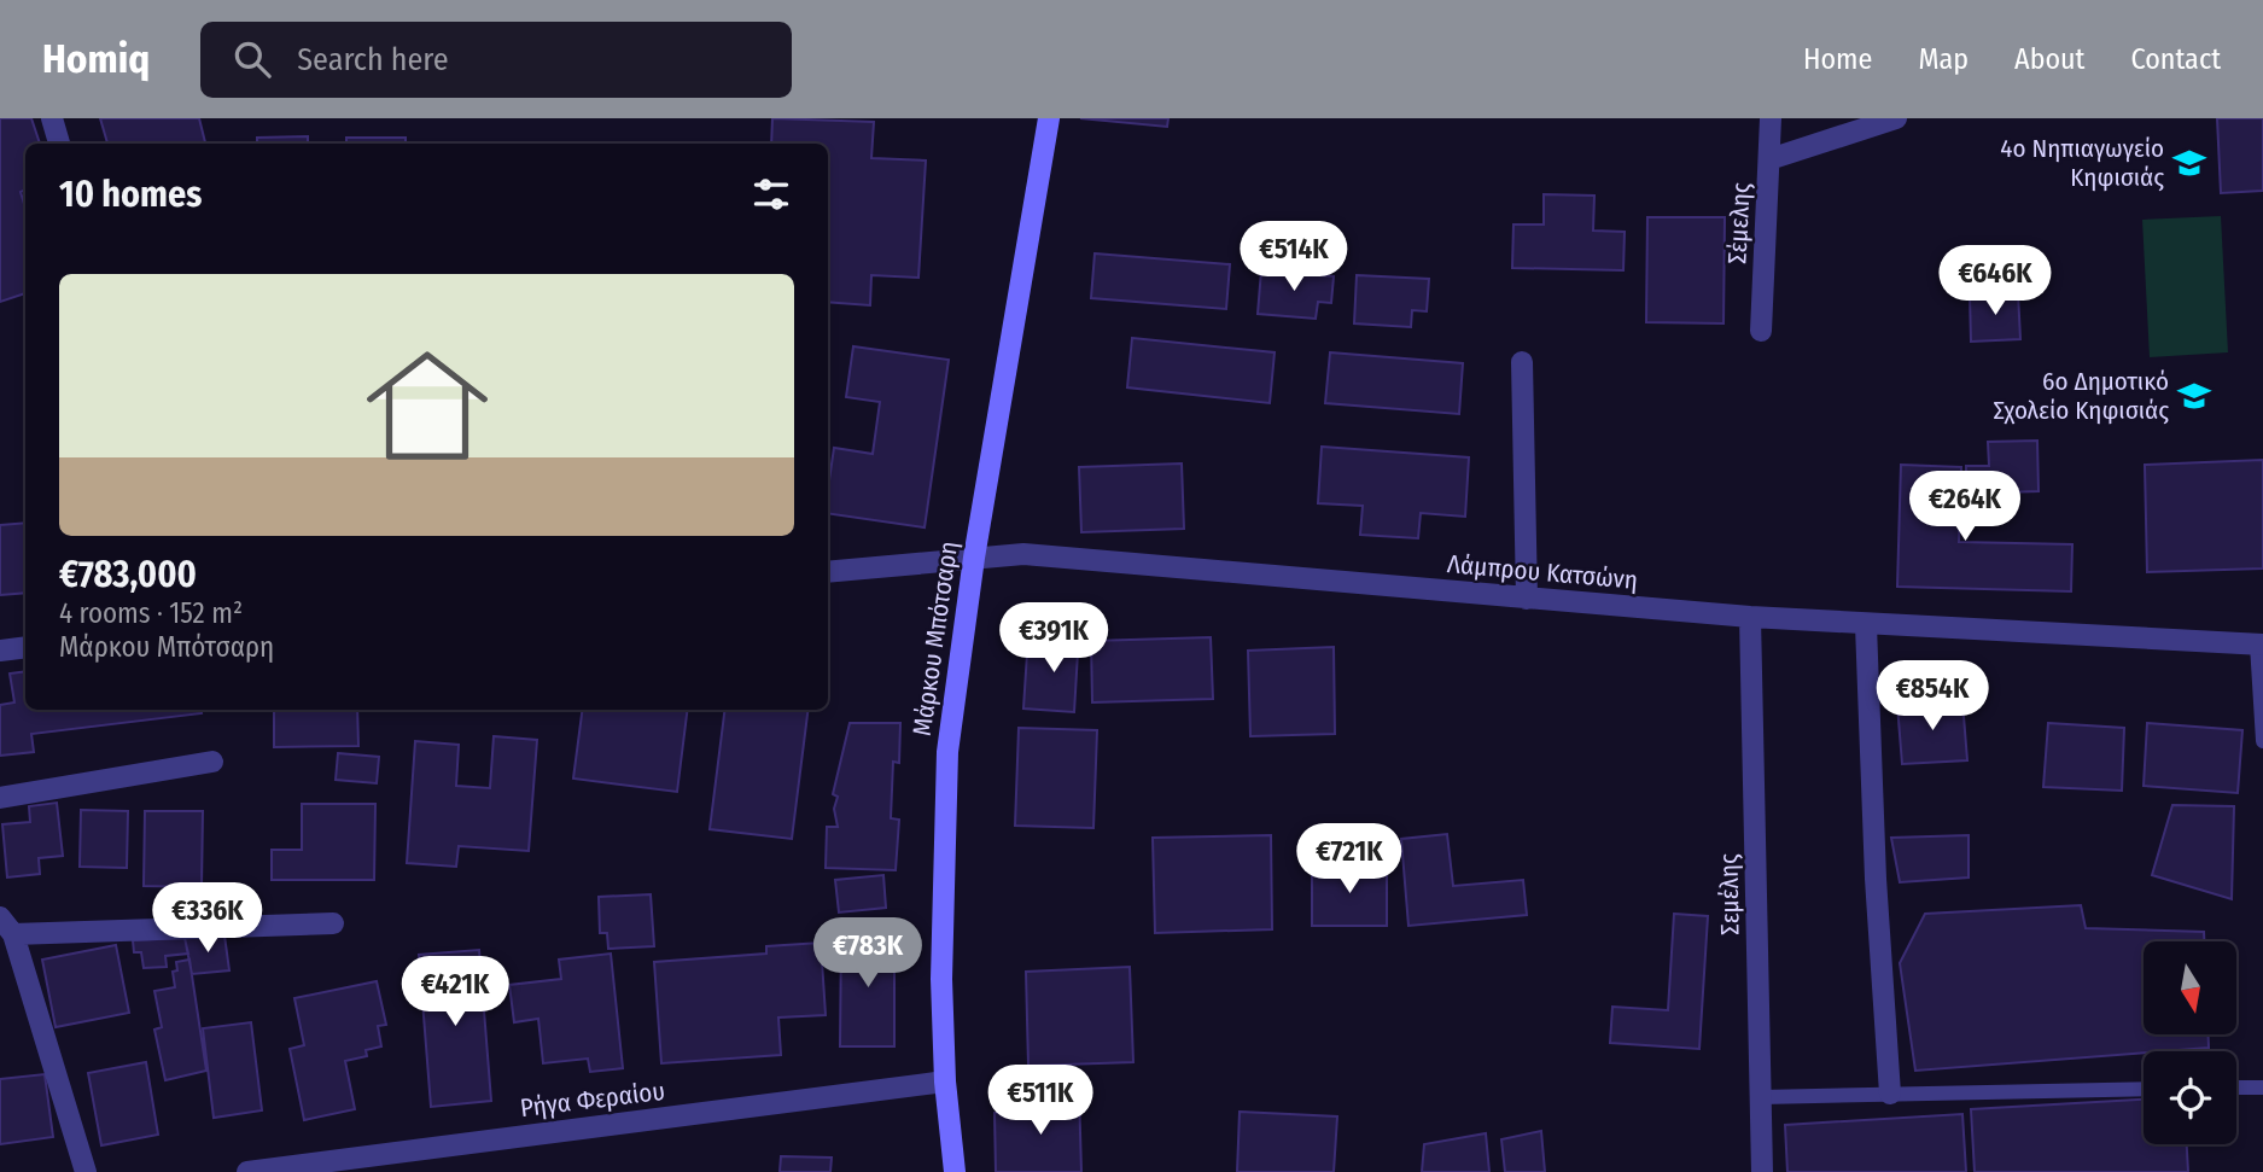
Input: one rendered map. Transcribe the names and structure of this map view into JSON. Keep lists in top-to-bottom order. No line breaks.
{"streets":{"street":["Σέμελης","Λάμπρου Κατσώνη","Μάρκου Μπότσαρη","Σεμέλης","Ρήγα Φεραίου"]},"crossings":[["Λάμπρου Κατσώνη","Μάρκου Μπότσαρη"],["Λάμπρου Κατσώνη","Σεμέλης"],["Μάρκου Μπότσαρη","Ρήγα Φεραίου"]],"places":{"school or university":["4ο Νηπιαγωγείο Κηφισιάς","6ο Δημοτικό Σχολείο Κηφισιάς"]},"north":"bottom","page":{"header":"Homiq","search":"Search here","nav":["Home","Map","About","Contact"],"heading":"10 homes","price":["€514K","€646K","€264K","€391K","€854K","€721K","€336K","€783K","€421K","€511K"],"list":[{"name":"€783,000","note":"4 rooms · 152 m² · Μάρκου Μπότσαρη"}]}}
